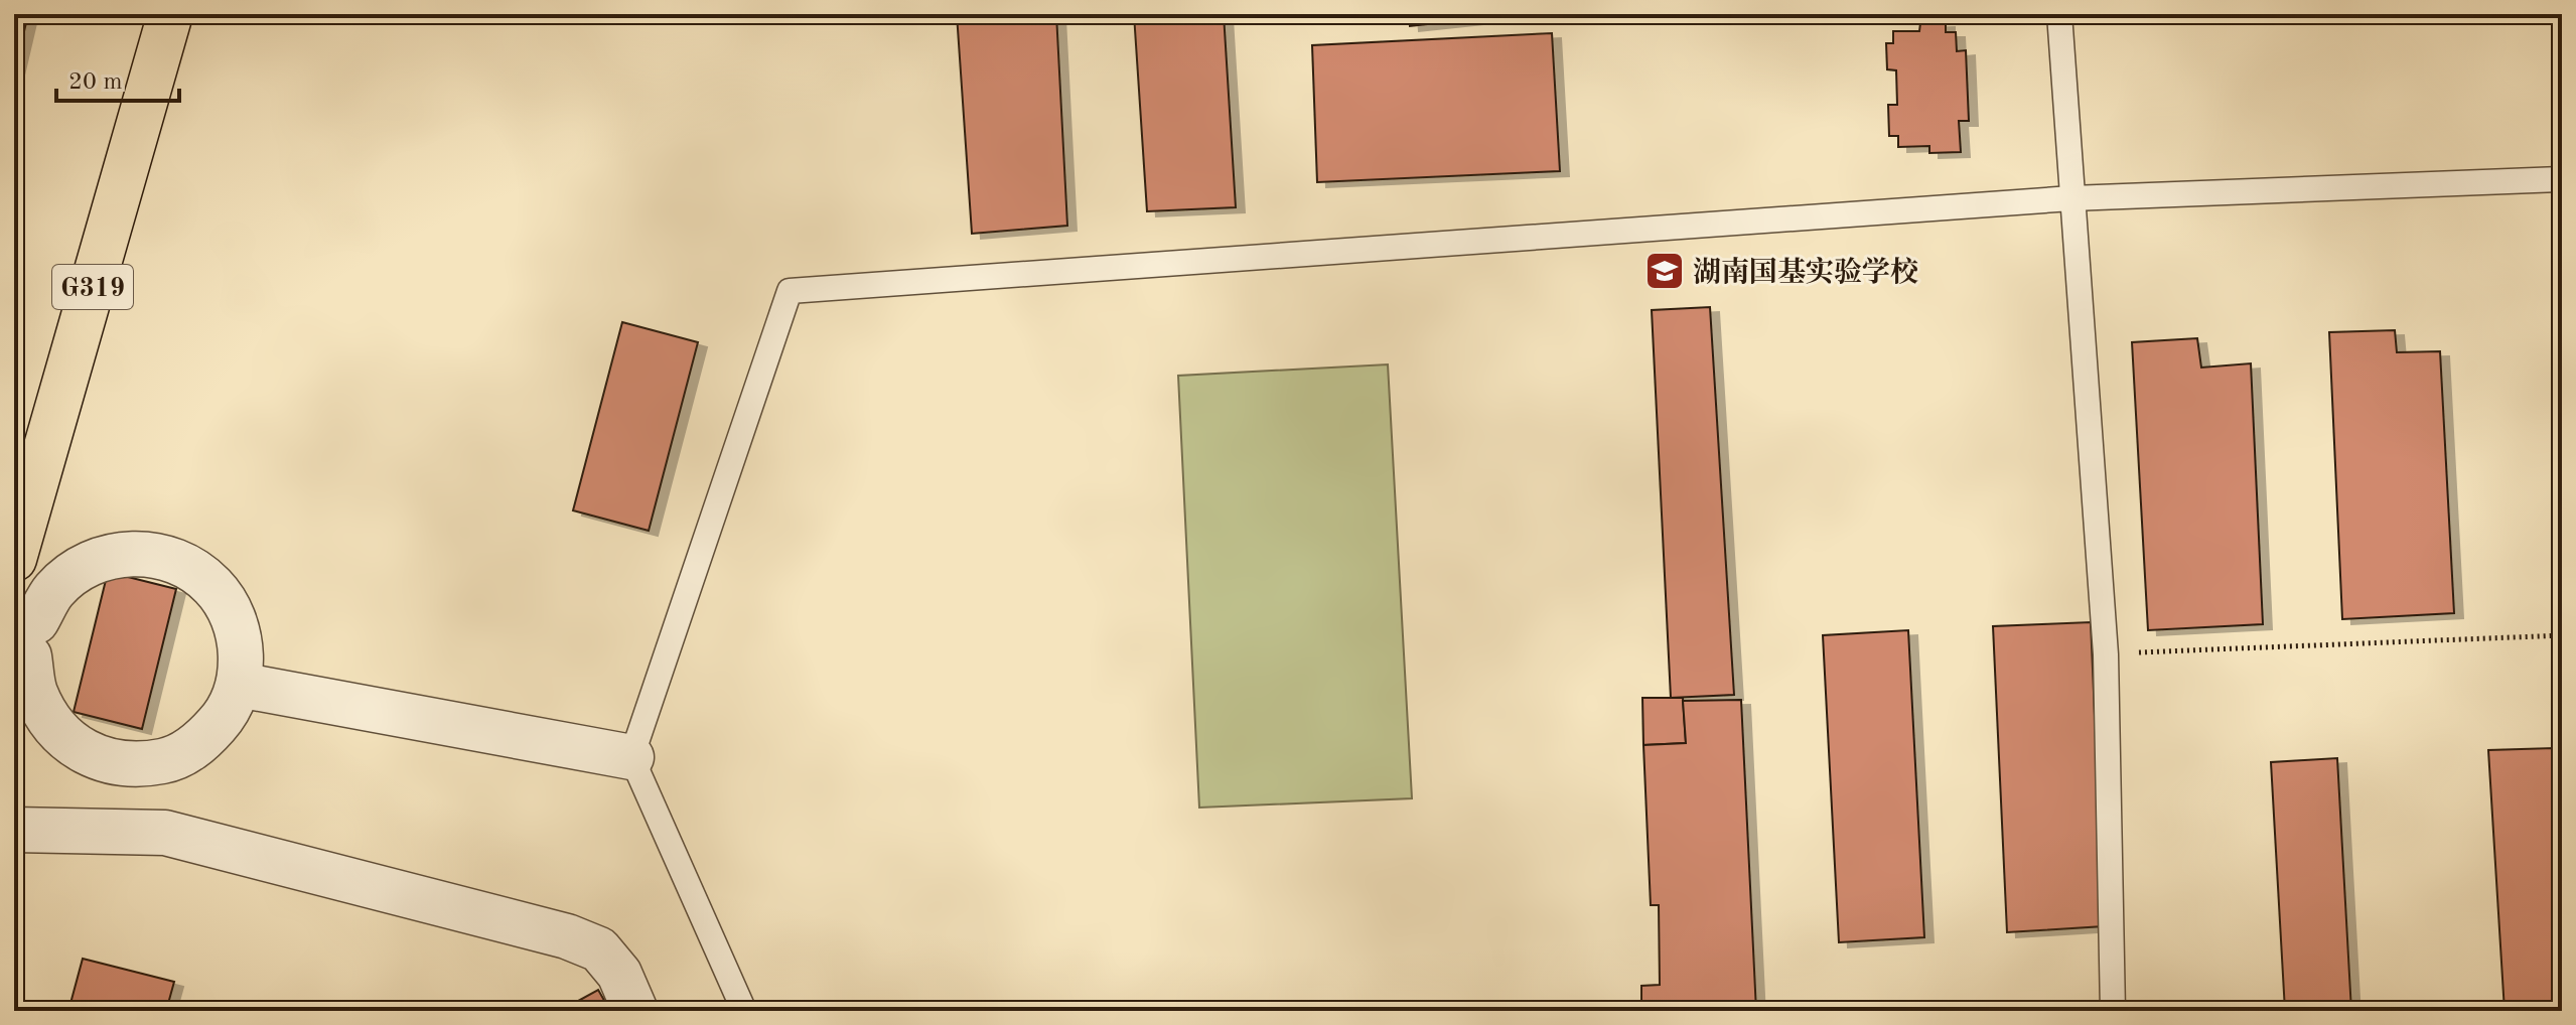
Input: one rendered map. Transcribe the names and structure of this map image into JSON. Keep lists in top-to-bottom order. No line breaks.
{"streets":{"highway":["G319"]},"places":{"school or university":["湖南国基实验学校"]},"scale_bar":"20 m"}
